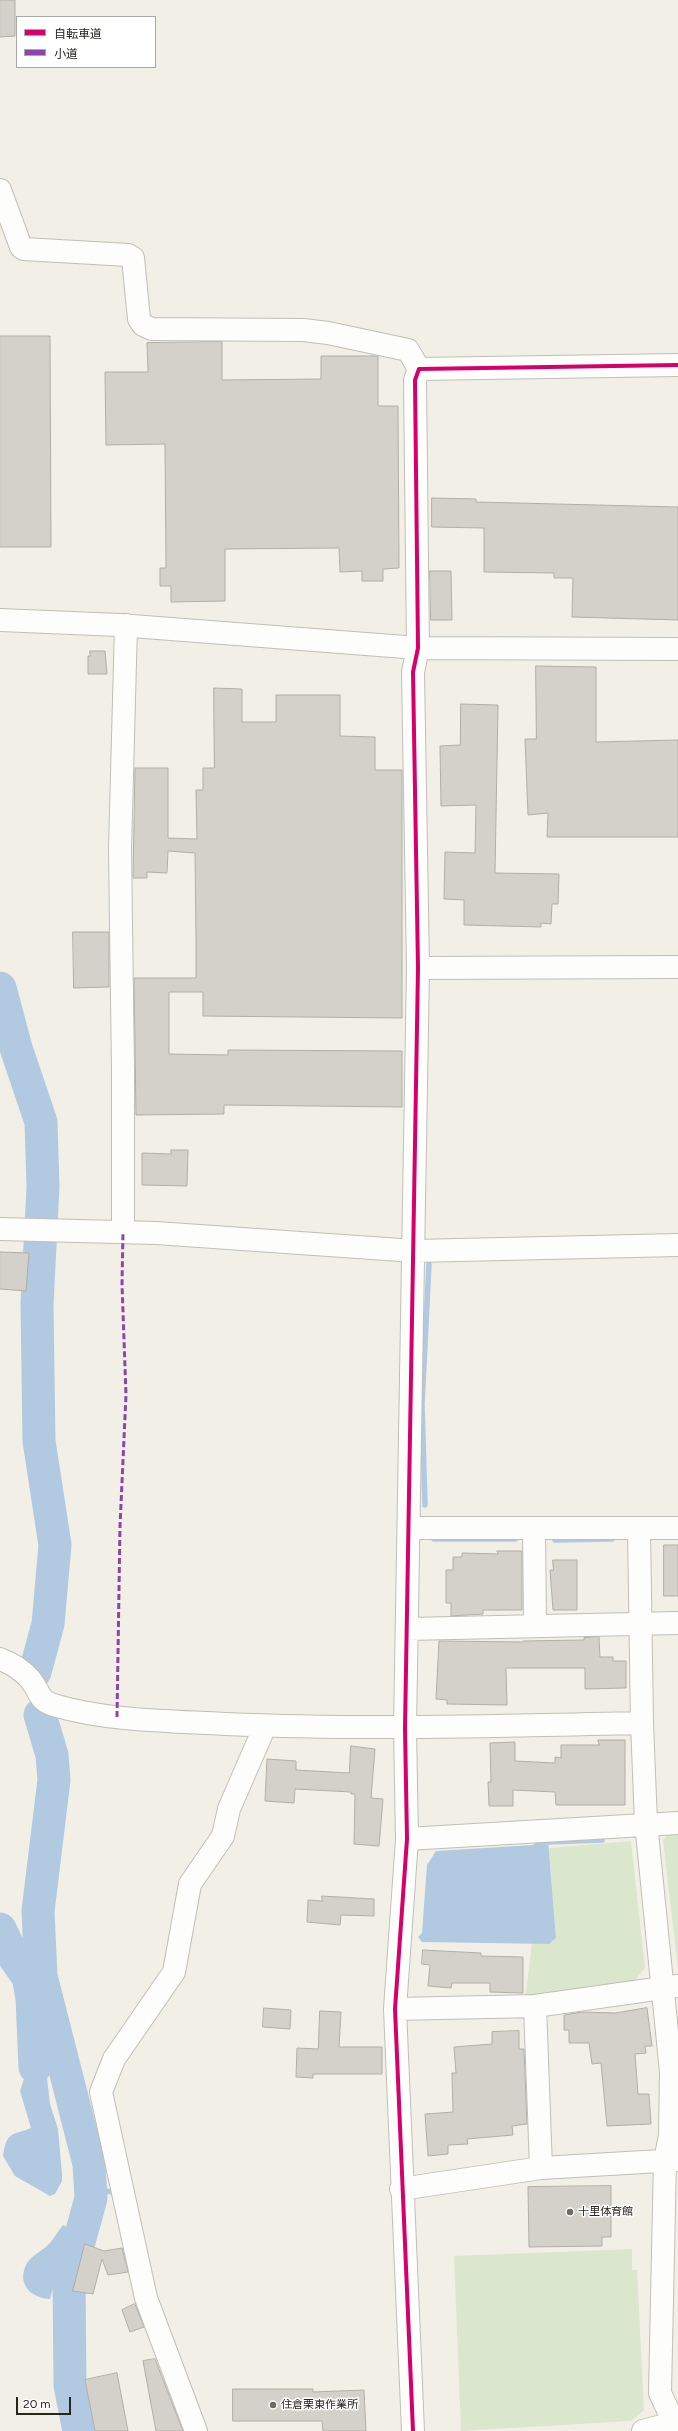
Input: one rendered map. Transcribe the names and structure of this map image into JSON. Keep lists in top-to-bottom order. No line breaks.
{"places":["十里体育館","住倉栗東作業所"],"legend":["自転車道","小道"],"scale_bar":"20 m"}
